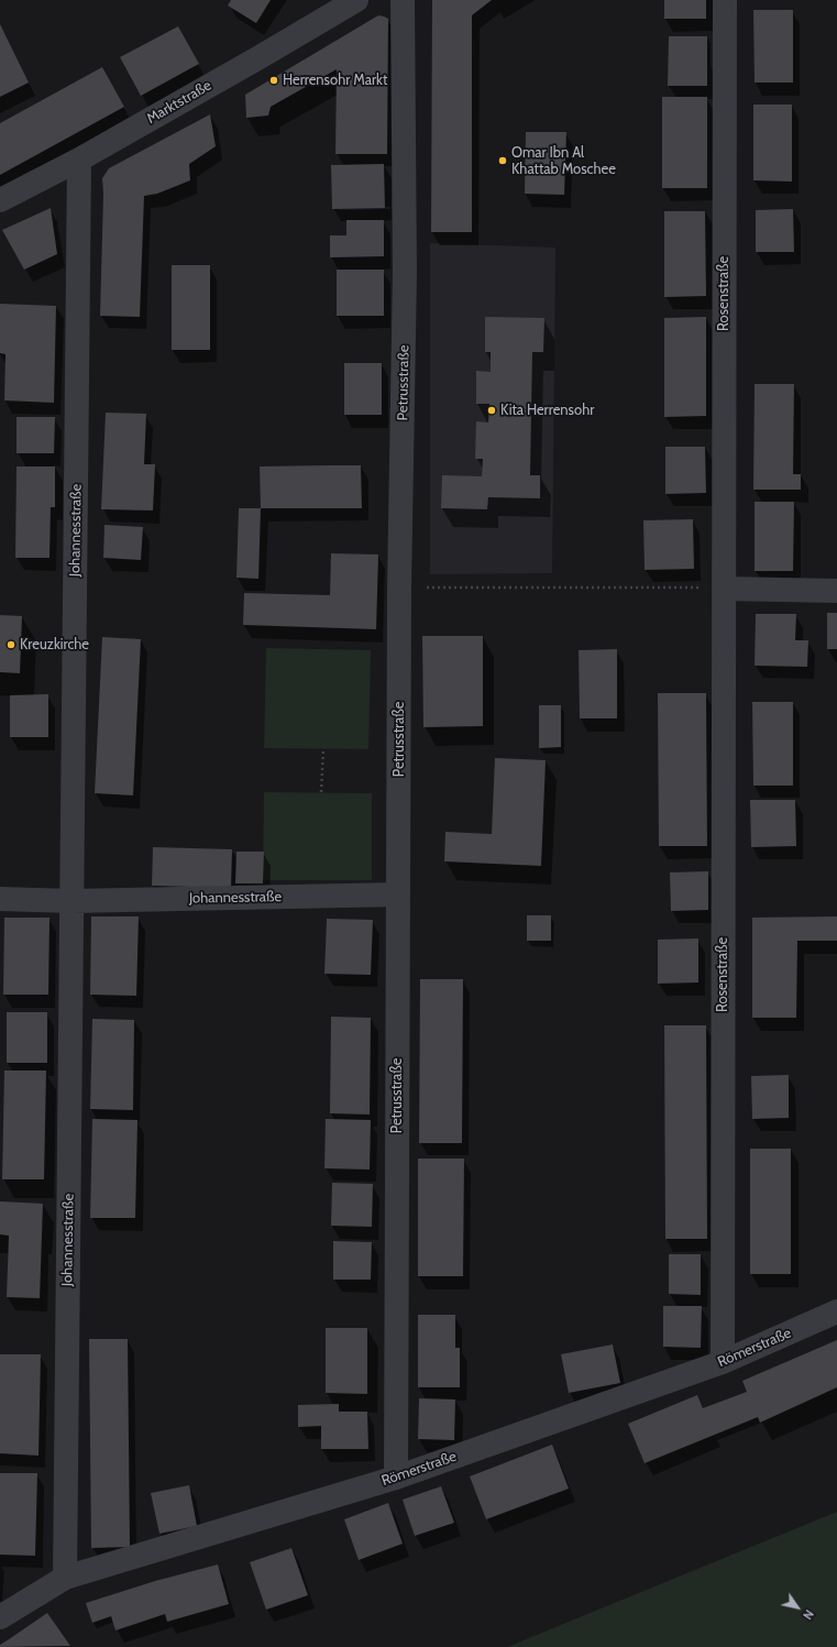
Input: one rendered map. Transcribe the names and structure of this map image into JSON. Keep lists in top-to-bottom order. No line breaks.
{"streets":{"street":["Marktstraße","Rosenstraße","Petrusstraße","Johannesstraße","Römerstraße"]},"crossings":[["Marktstraße","Johannesstraße"],["Rosenstraße","Römerstraße"],["Petrusstraße","Johannesstraße"],["Petrusstraße","Römerstraße"],["Johannesstraße","Römerstraße"]],"places":["Herrensohr Markt","Omar Ibn Al Khattab Moschee","Kita Herrensohr","Kreuzkirche"],"north":"bottom right"}
